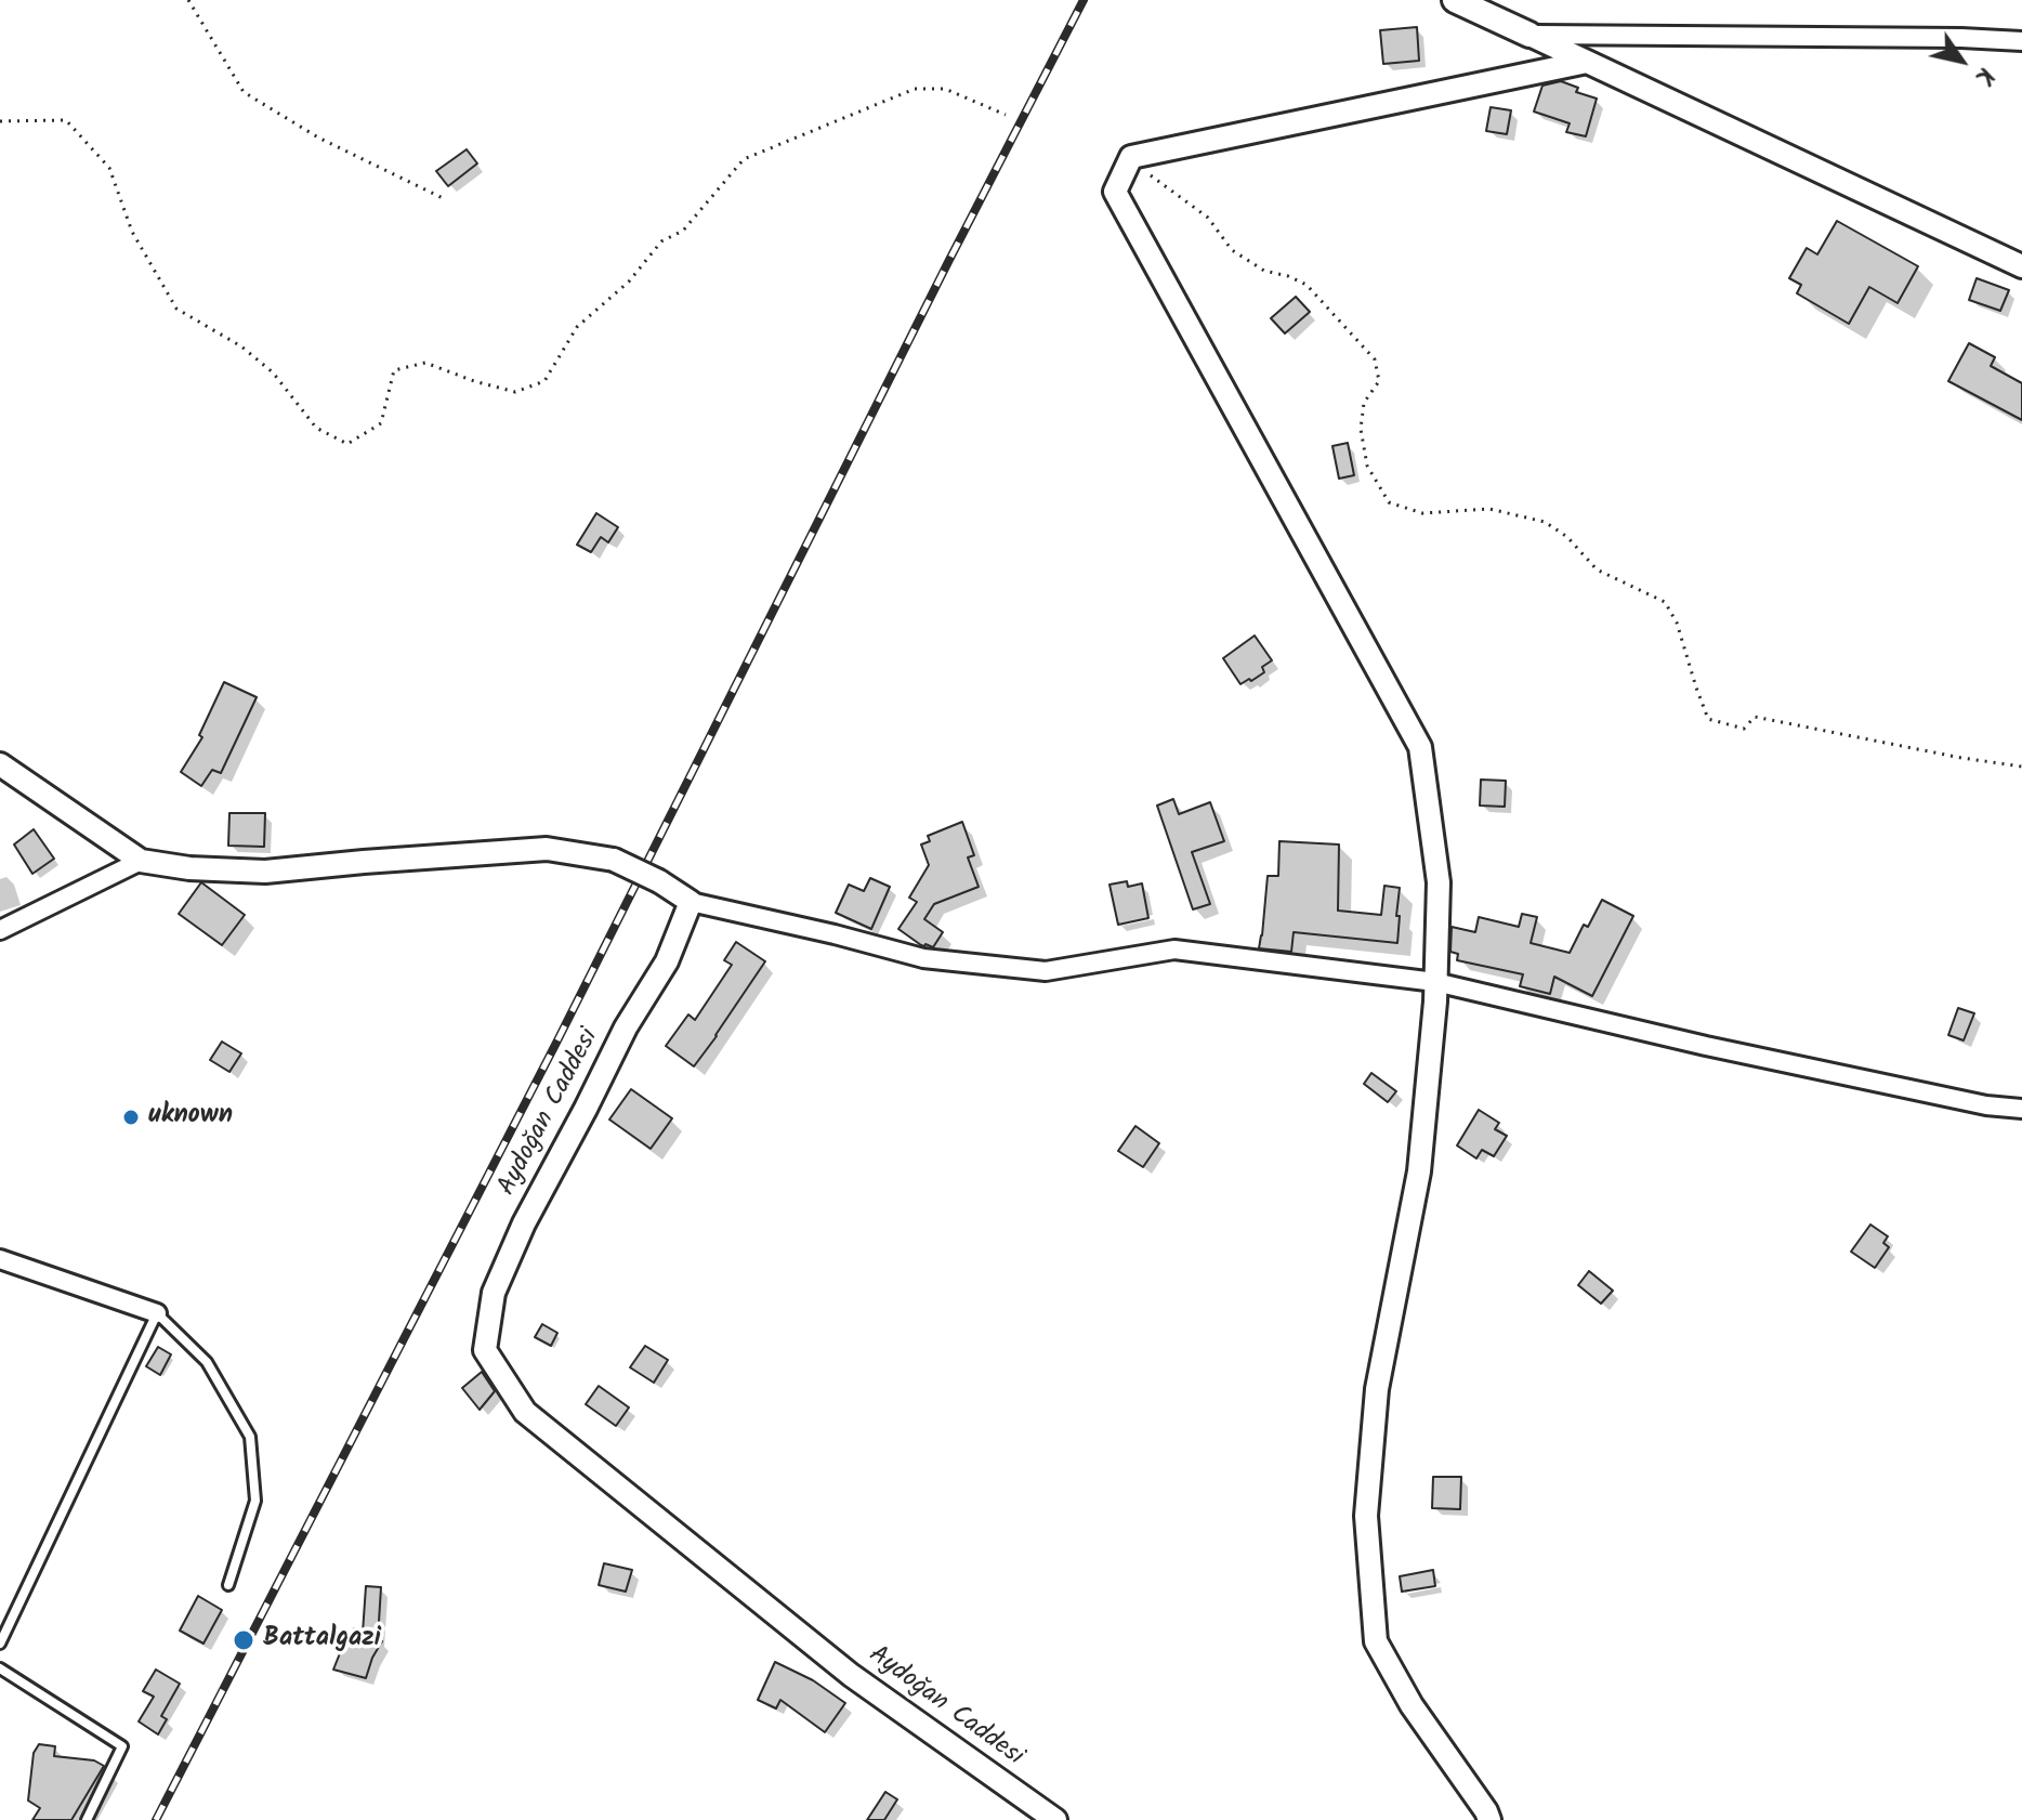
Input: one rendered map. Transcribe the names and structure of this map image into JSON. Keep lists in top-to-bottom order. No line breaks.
{"streets":{"street":["Aydoğan Caddesi"]},"places":["uknown","Battalgazi"],"north":"bottom right"}
